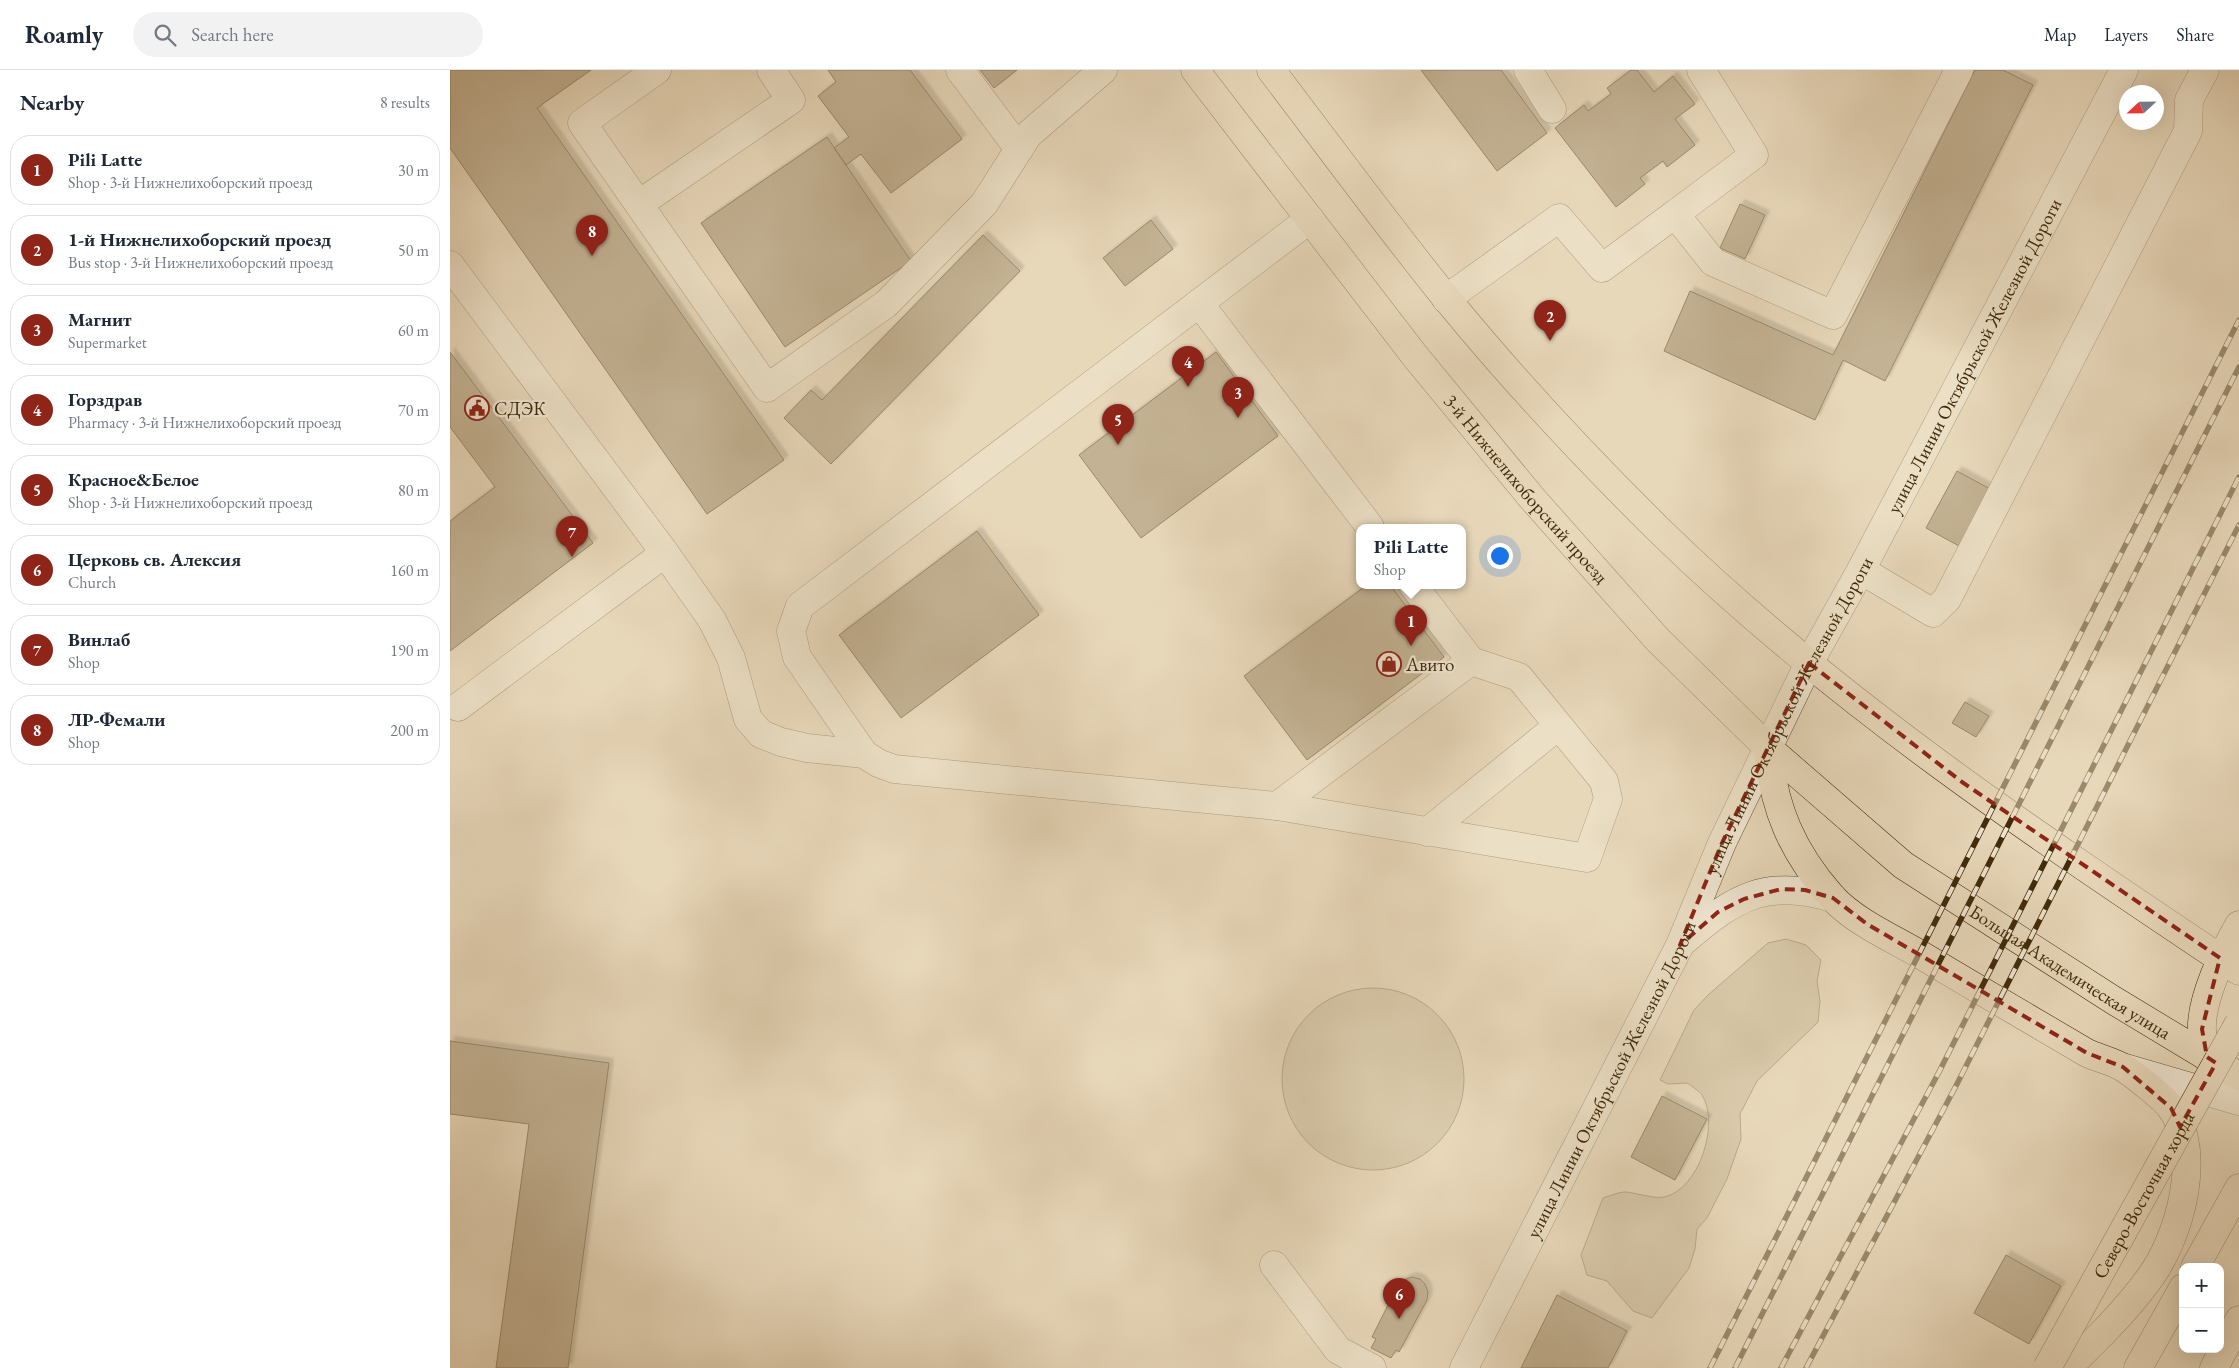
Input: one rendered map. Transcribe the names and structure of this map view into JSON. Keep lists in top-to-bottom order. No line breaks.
{"streets":{"main road":["3-й Нижнелихоборский проезд","Большая Академическая улица","Северо-Восточная хорда"],"street":["улица Линии Октябрьской Железной Дороги"]},"crossings":[["улица Линии Октябрьской Железной Дороги","3-й Нижнелихоборский проезд"],["3-й Нижнелихоборский проезд","Большая Академическая улица"]],"places":{"public building":["СДЭК"],"shop":["Авито"]},"north":"left","page":{"header":"Roamly","search":"Search here","nav":["Map","Layers","Share"],"heading":["Nearby","8 results"],"list":[{"mark":"1","name":"Pili Latte","note":"Shop · 3-й Нижнелихоборский проезд","value":"30 m"},{"mark":"2","name":"1-й Нижнелихоборский проезд","note":"Bus stop · 3-й Нижнелихоборский проезд","value":"50 m"},{"mark":"3","name":"Магнит","note":"Supermarket","value":"60 m"},{"mark":"4","name":"Горздрав","note":"Pharmacy · 3-й Нижнелихоборский проезд","value":"70 m"},{"mark":"5","name":"Красное&Белое","note":"Shop · 3-й Нижнелихоборский проезд","value":"80 m"},{"mark":"6","name":"Церковь св. Алексия","note":"Church","value":"160 m"},{"mark":"7","name":"Винлаб","note":"Shop","value":"190 m"},{"mark":"8","name":"ЛР-Фемали","note":"Shop","value":"200 m"}],"pins":["8","2","4","3","5","7","1","6"],"popup":["Pili Latte","Shop"],"map_buttons":["+","−"]}}
